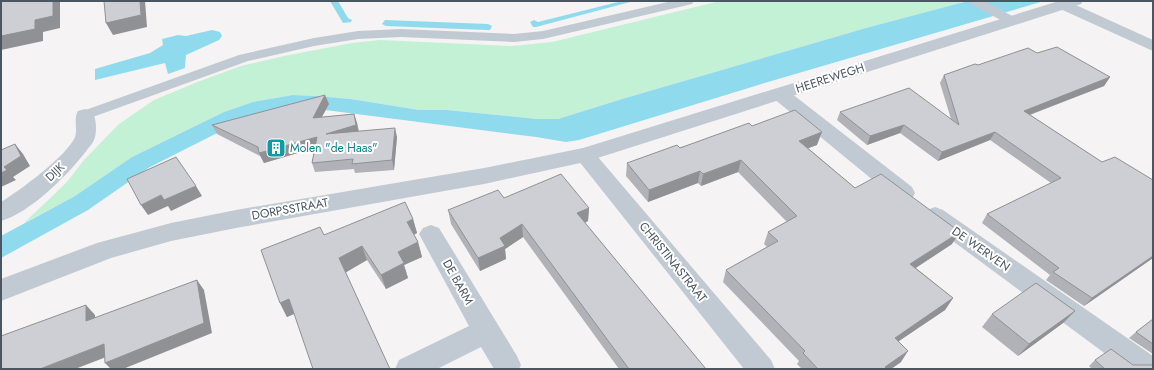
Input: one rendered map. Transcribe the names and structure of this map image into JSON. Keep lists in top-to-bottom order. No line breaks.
{"streets":{"street":["HEEREWEGH","DIJK","DORPSSTRAAT","DE WERVEN","CHRISTINASTRAAT","DE BARM"]},"crossings":[["HEEREWEGH","DORPSSTRAAT"],["HEEREWEGH","DE WERVEN"],["HEEREWEGH","CHRISTINASTRAAT"],["DORPSSTRAAT","CHRISTINASTRAAT"]],"places":{"building":["Molen \"de Haas\""]}}
